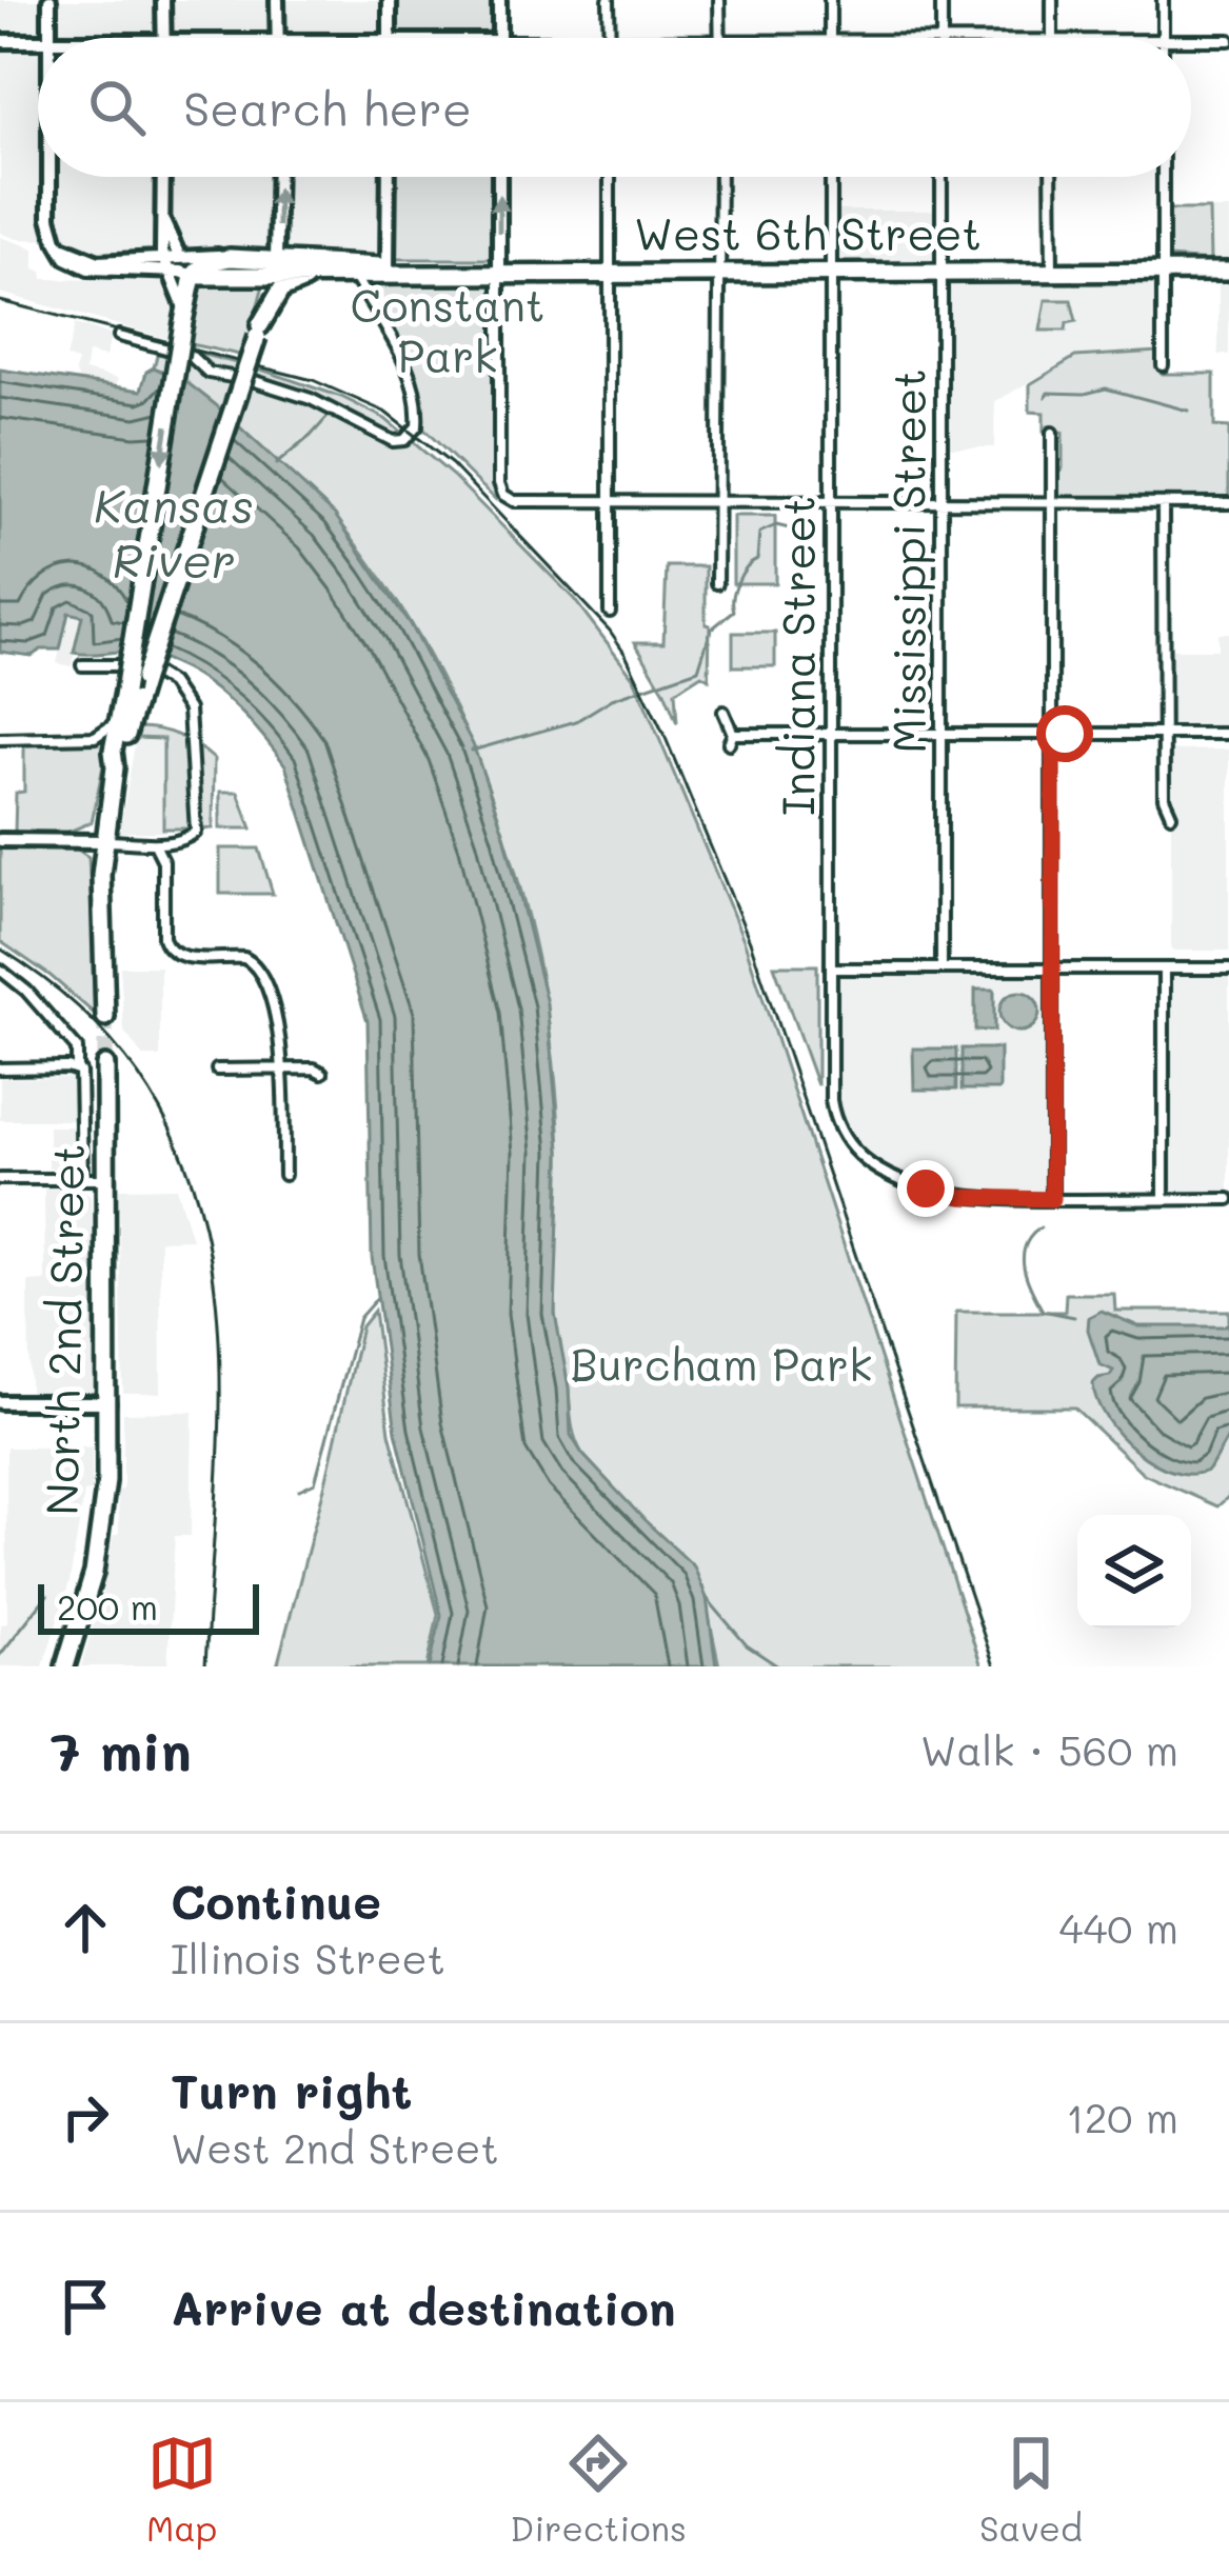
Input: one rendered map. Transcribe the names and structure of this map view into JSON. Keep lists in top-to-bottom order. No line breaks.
{"streets":{"highway":["West 6th Street","North 2nd Street"],"street":["Mississippi Street","Indiana Street"]},"crossings":[["West 6th Street","Mississippi Street"],["West 6th Street","Indiana Street"]],"water":["Kansas River"],"parks":["Constant Park","Burcham Park"],"scale_bar":"200 m","page":{"search":"Search here","scale":"200 m","heading":["7 min","Walk · 560 m"],"list":[["Continue","Illinois Street","440 m"],["Turn right","West 2nd Street","120 m"],"Arrive at destination"],"nav":["Map","Directions","Saved"]}}
